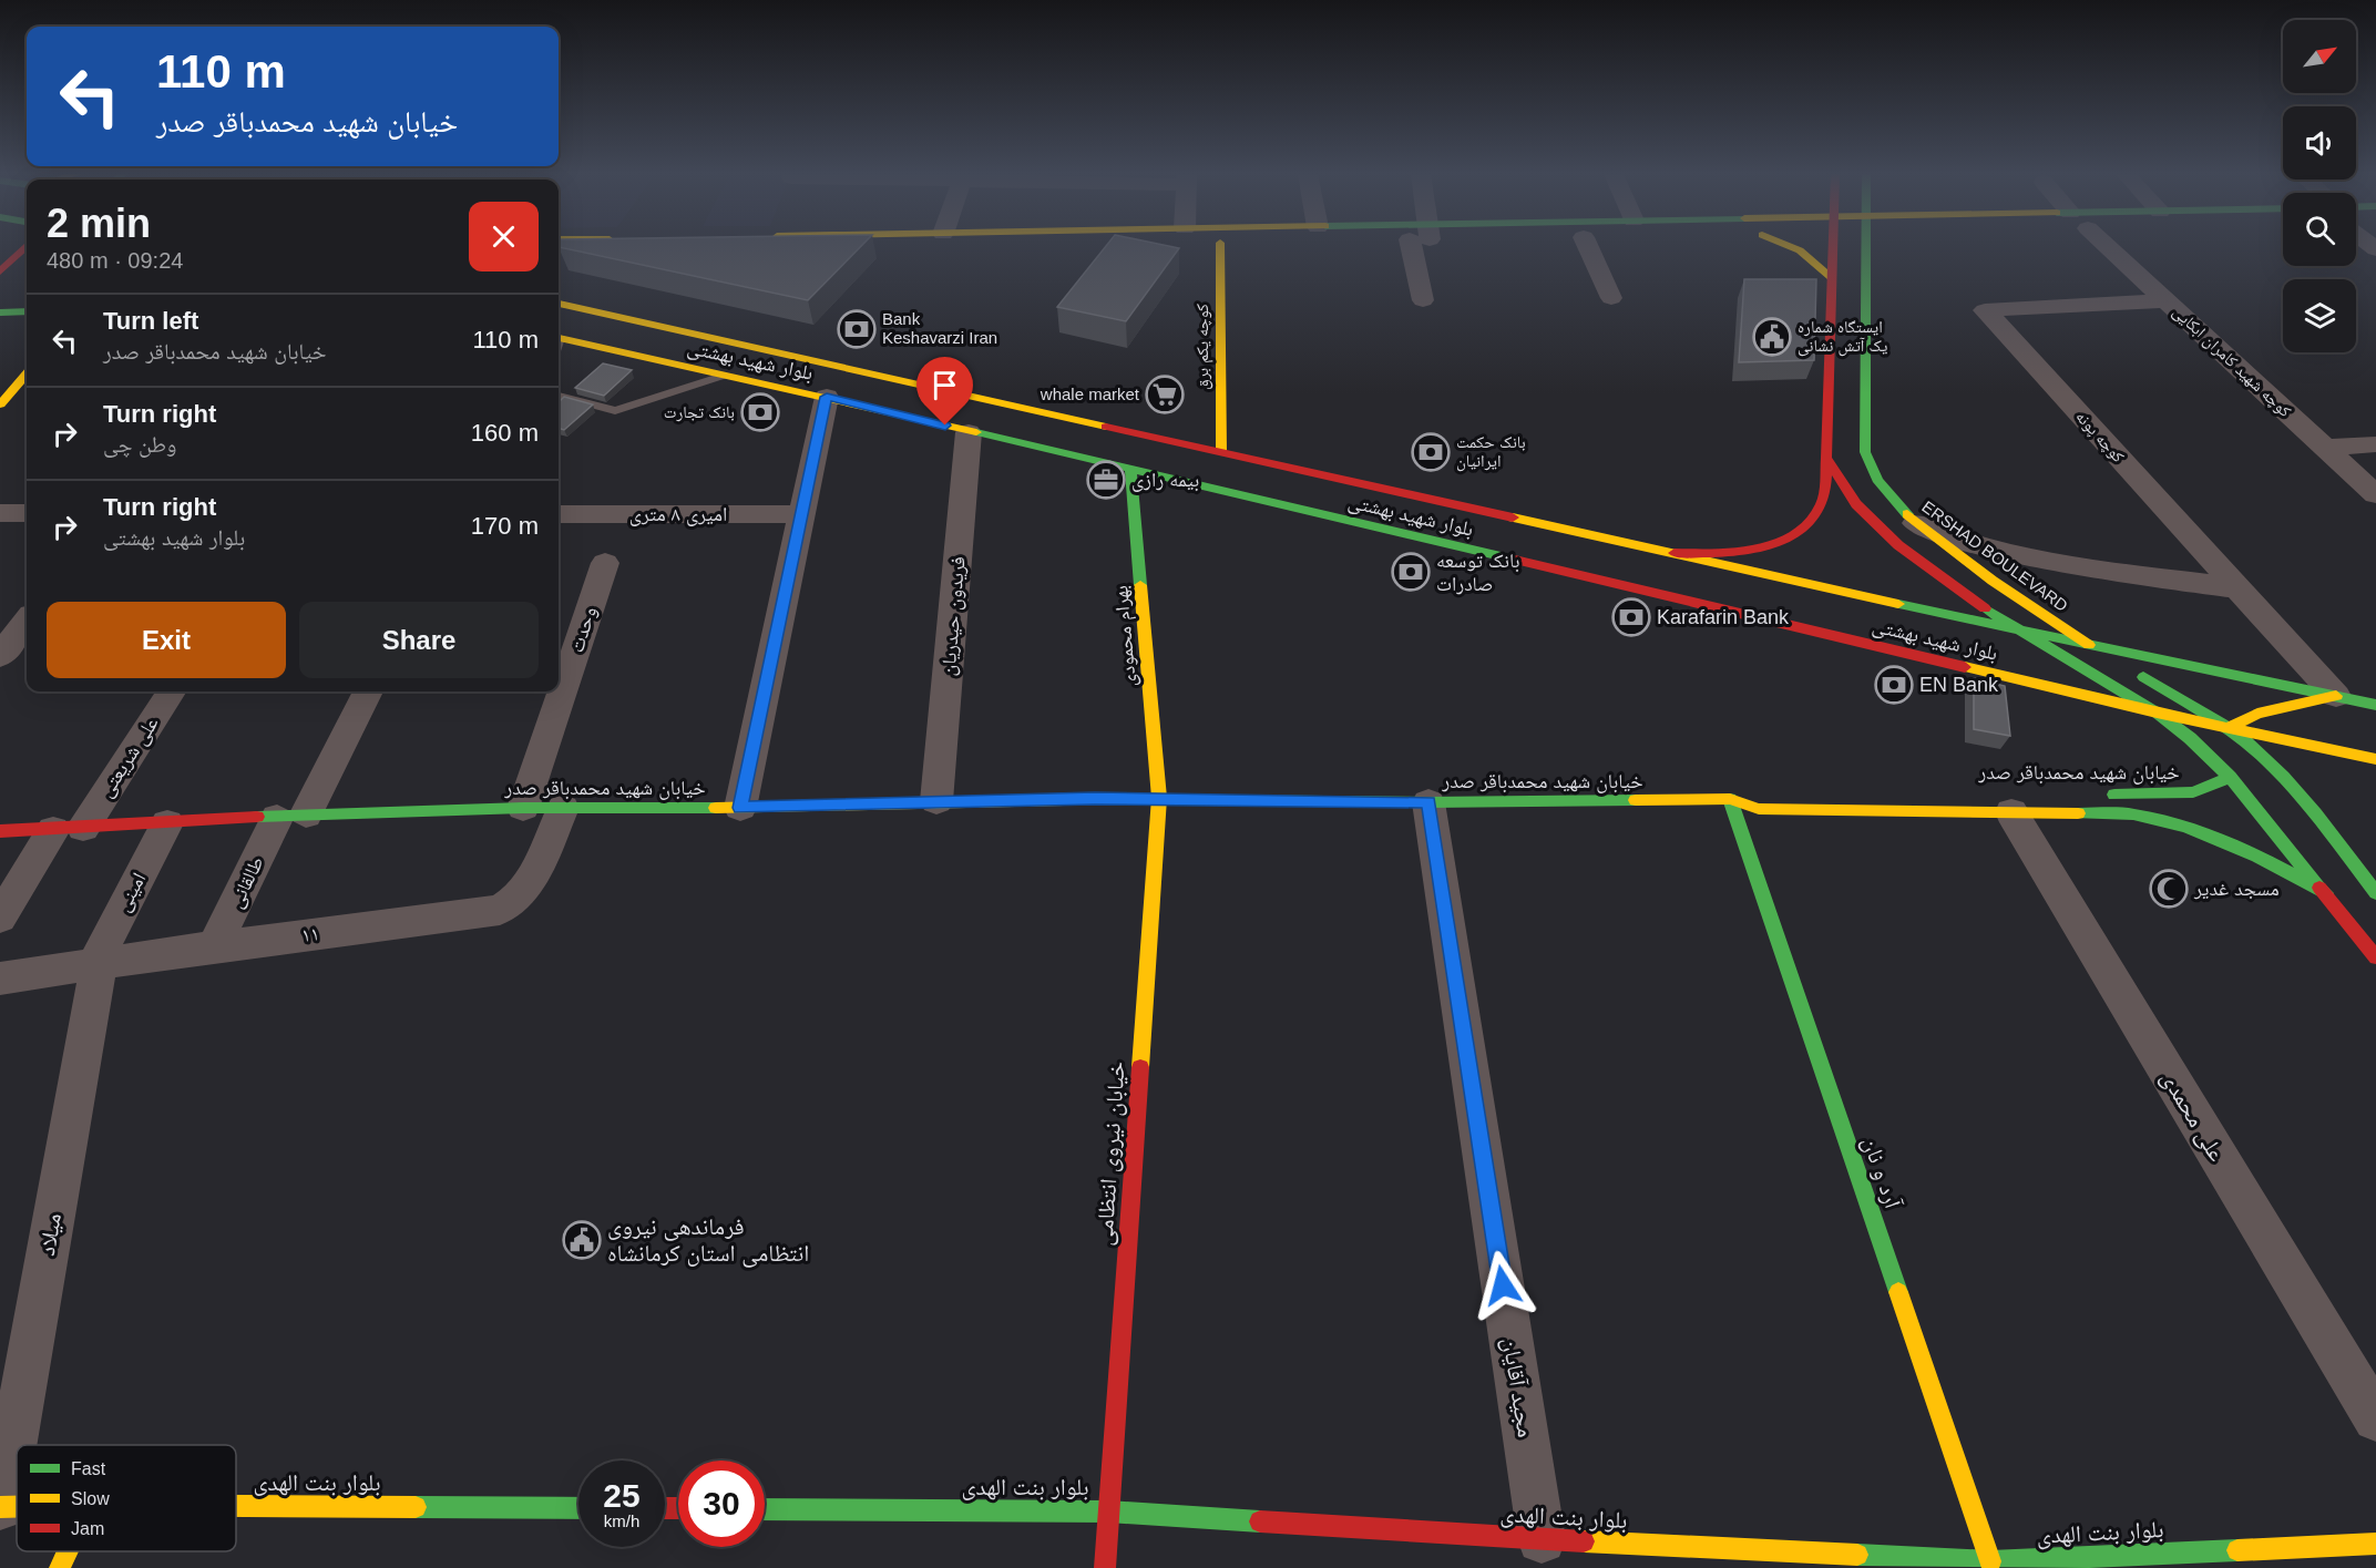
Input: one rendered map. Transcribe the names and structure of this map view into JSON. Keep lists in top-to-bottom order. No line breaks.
{"streets":{"main road":["کوچه یکم برق","بلوار شهید بهشتی","ERSHAD BOULEVARD","بهرام محمودی","خیابان شهید محمدباقر صدر","خیابان نیروی انتظامی","آرد و نان","بلوار بنت الهدی"],"street":["کوچه شهید کامران ابکایی","کوچه پونه","امیری ۸ متری","فریدون حیدریان","وحدت","علی شریعتی","طالقانی","امینی","۱۱","علی محمدی","میلاد","مجید آقایان"]},"crossings":[["کوچه یکم برق","بلوار شهید بهشتی"],["بلوار شهید بهشتی","کوچه پونه"],["بلوار شهید بهشتی","ERSHAD BOULEVARD"],["بلوار شهید بهشتی","فریدون حیدریان"],["بلوار شهید بهشتی","بهرام محمودی"],["کوچه شهید کامران ابکایی","کوچه پونه"],["فریدون حیدریان","خیابان شهید محمدباقر صدر"],["وحدت","خیابان شهید محمدباقر صدر"],["بهرام محمودی","خیابان شهید محمدباقر صدر"],["بهرام محمودی","خیابان نیروی انتظامی"],["علی شریعتی","خیابان شهید محمدباقر صدر"],["خیابان شهید محمدباقر صدر","طالقانی"],["خیابان شهید محمدباقر صدر","امینی"],["خیابان شهید محمدباقر صدر","۱۱"],["خیابان شهید محمدباقر صدر","علی محمدی"],["خیابان شهید محمدباقر صدر","خیابان نیروی انتظامی"],["خیابان شهید محمدباقر صدر","آرد و نان"],["خیابان شهید محمدباقر صدر","مجید آقایان"],["طالقانی","۱۱"],["امینی","۱۱"],["امینی","میلاد"],["۱۱","میلاد"],["خیابان نیروی انتظامی","بلوار بنت الهدی"],["آرد و نان","بلوار بنت الهدی"],["مجید آقایان","بلوار بنت الهدی"]],"places":{"bank":["Bank Keshavarzi Iran","بانک تجارت","بانک حکمت ایرانیان","بانک توسعه صادرات","Karafarin Bank","EN Bank"],"public building":["ایستگاه شماره یک آتش نشانی","فرماندهی نیروی انتظامی استان کرمانشاه"],"supermarket":["whale market"],"office":["بیمه رازی"],"mosque":["مسجد غدیر"]},"legend":["Fast","Slow","Jam"],"north":"top right","page":{"turn":["110 m","خیابان شهید محمدباقر صدر"],"heading":["2 min","480 m · 09:24"],"list":[{"name":"Turn left","note":"خیابان شهید محمدباقر صدر","value":"110 m"},{"name":"Turn right","note":"وطن چی","value":"160 m"},{"name":"Turn right","note":"بلوار شهید بهشتی","value":"170 m"}],"buttons":["Exit","Share"],"speed":"25 km/h","limit":"30"}}
